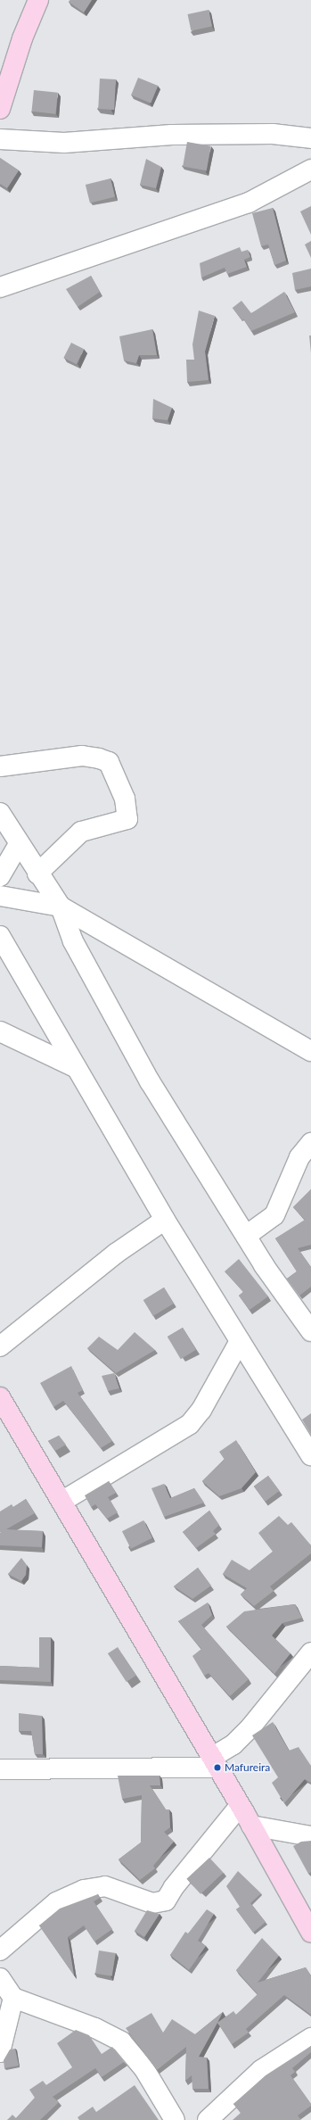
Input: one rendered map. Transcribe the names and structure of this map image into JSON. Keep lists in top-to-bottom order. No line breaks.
{"places":["Mafureira"]}
